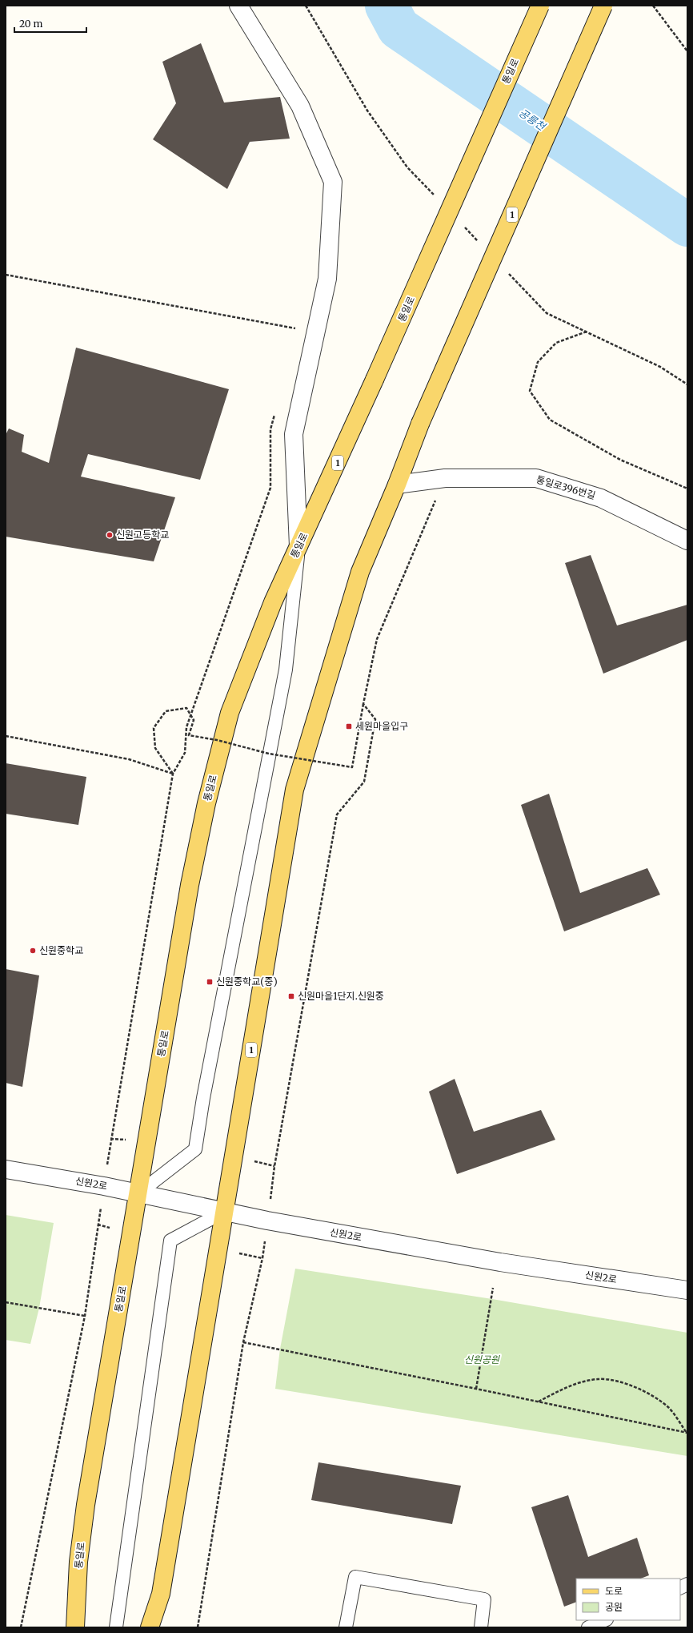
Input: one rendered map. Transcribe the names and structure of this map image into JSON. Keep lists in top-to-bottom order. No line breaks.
{"streets":{"main road":["통일로","1"],"street":["통일로396번길","신원2로"]},"crossings":[["통일로","신원2로"],["1","통일로396번길"],["1","신원2로"]],"water":["공릉천"],"parks":["신원공원"],"places":{"other":["신원고등학교","신원중학교"],"transit":["세원마을입구","신원중학교(중)","신원마을1단지.신원중"]},"legend":["도로","공원"],"scale_bar":"20 m"}
